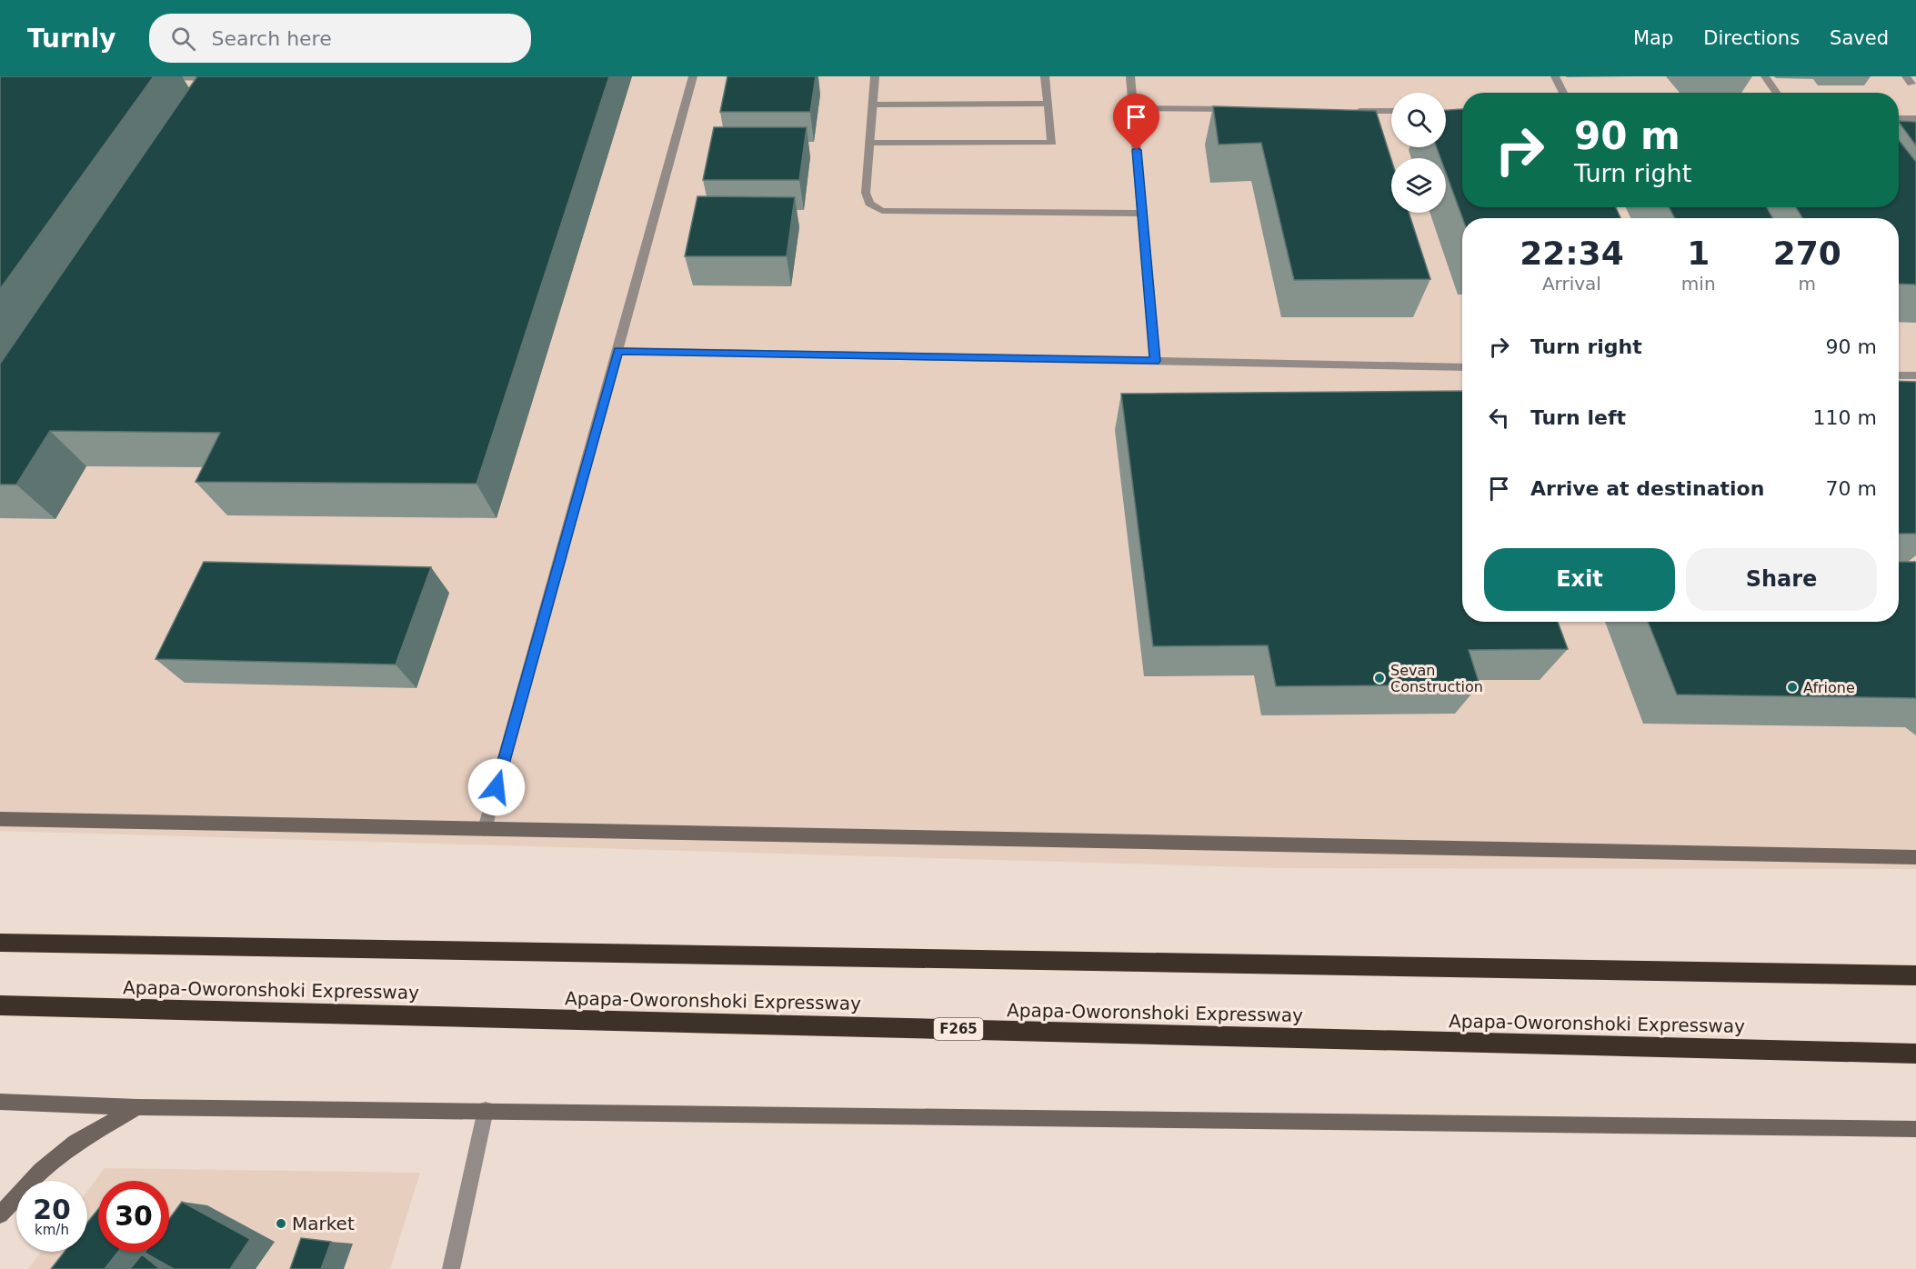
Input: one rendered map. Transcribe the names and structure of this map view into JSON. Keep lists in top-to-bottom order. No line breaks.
{"streets":{"highway":["Apapa-Oworonshoki Expressway","F265"]},"places":["Sevan Construction","Afrione","Market"],"page":{"header":"Turnly","search":"Search here","nav":["Map","Directions","Saved"],"turn":["90 m","Turn right"],"eta":["22:34","Arrival","1","min","270","m"],"list":[{"name":"Turn right","value":"90 m"},{"name":"Turn left","value":"110 m"},{"name":"Arrive at destination","value":"70 m"}],"buttons":["Exit","Share"],"speed":"20 km/h","limit":"30"}}
